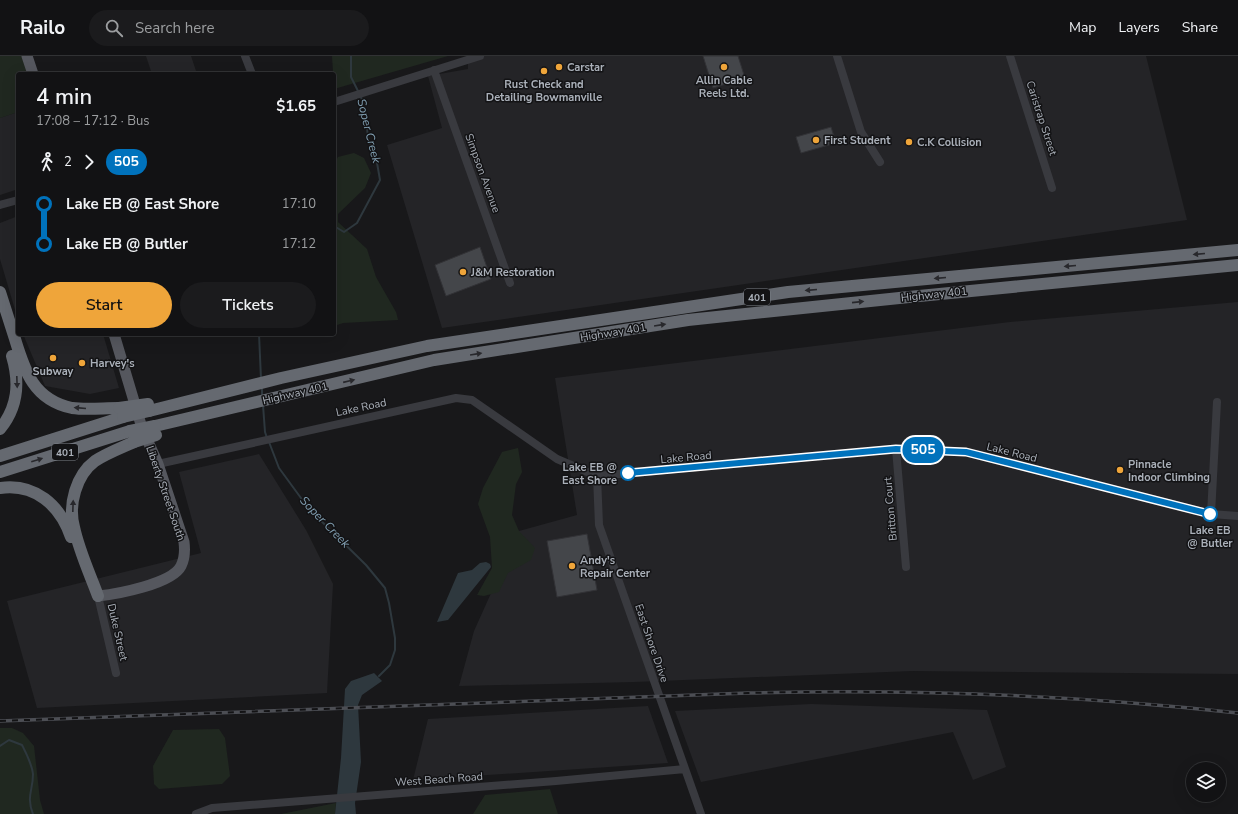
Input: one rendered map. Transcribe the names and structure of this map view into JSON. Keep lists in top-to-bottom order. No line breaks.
{"streets":{"highway":["Highway 401","401"],"main road":["Liberty Street South"],"street":["Caristrap Street","Simpson Avenue","Lake Road","Britton Court","Duke Street","East Shore Drive","West Beach Road"]},"crossings":[["Highway 401","401"],["Lake Road","Liberty Street South"],["Lake Road","Britton Court"],["Lake Road","East Shore Drive"],["Liberty Street South","Duke Street"],["East Shore Drive","West Beach Road"]],"water":["Soper Creek"],"places":["Carstar","Allin Cable Reels Ltd.","Rust Check and Detailing Bowmanville","First Student","C.K Collision","J&M Restoration","Subway","Harvey's","Pinnacle Indoor Climbing","Lake EB @ East Shore","Lake EB @ Butler","Andy's Repair Center"],"lines":["bus line 505"],"page":{"header":"Railo","search":"Search here","nav":["Map","Layers","Share"],"on_map":"505","heading":["4 min","17:08 – 17:12 · Bus","$1.65"],"legs":["2","505"],"list":[{"name":"Lake EB @ East Shore","value":"17:10"},{"name":"Lake EB @ Butler","value":"17:12"}],"buttons":["Start","Tickets"]}}
